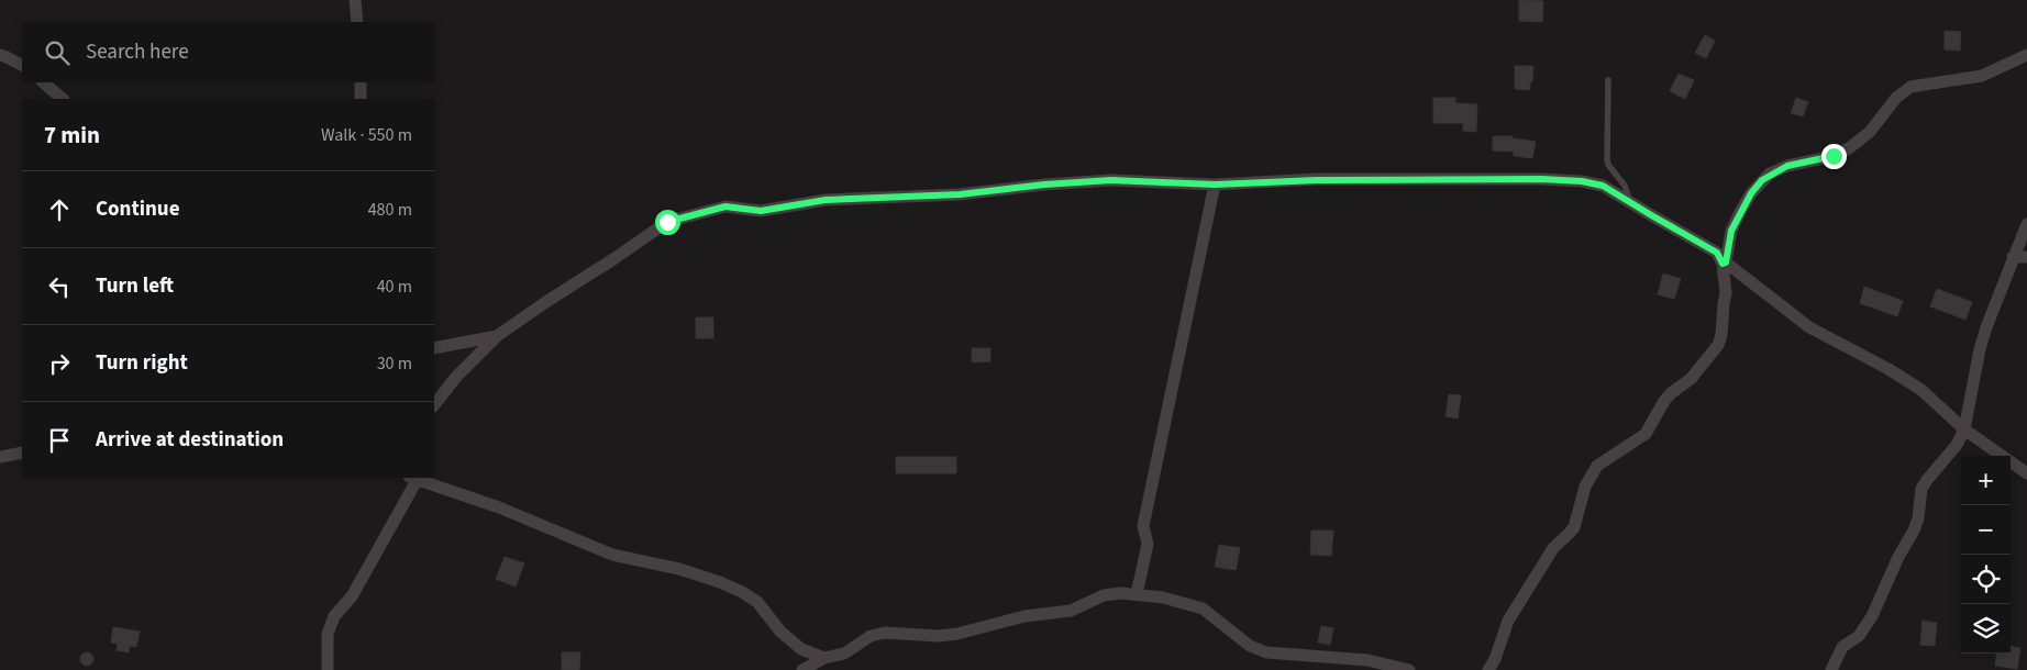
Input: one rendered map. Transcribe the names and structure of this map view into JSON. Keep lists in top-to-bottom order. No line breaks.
{"page":{"search":"Search here","heading":["7 min","Walk · 550 m"],"list":[["Continue","480 m"],["Turn left","40 m"],["Turn right","30 m"],"Arrive at destination"],"map_buttons":["+","−"]}}
